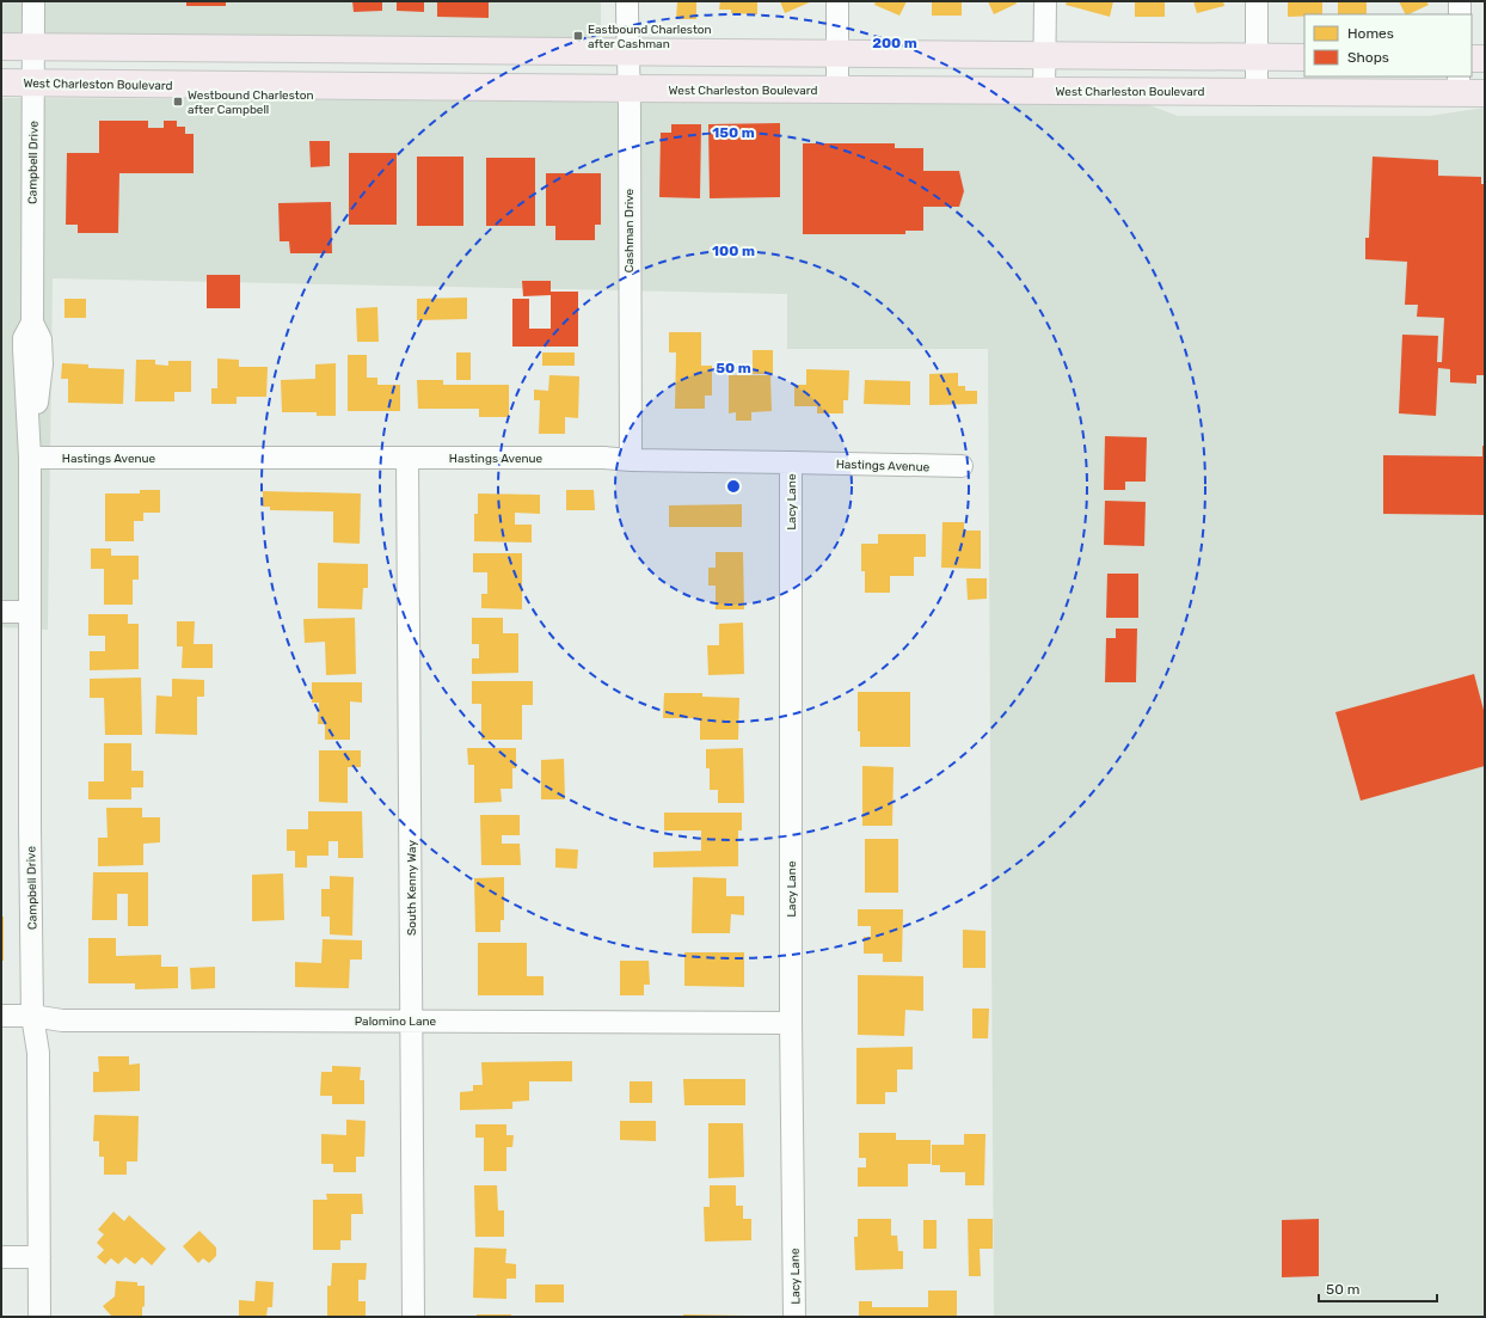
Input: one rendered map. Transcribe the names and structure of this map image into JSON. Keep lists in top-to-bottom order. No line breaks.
{"streets":{"main road":["West Charleston Boulevard"],"street":["Campbell Drive","Cashman Drive","Hastings Avenue","Lacy Lane","South Kenny Way","Palomino Lane"]},"crossings":[["West Charleston Boulevard","Campbell Drive"],["West Charleston Boulevard","Cashman Drive"],["Campbell Drive","Hastings Avenue"],["Campbell Drive","Palomino Lane"],["Cashman Drive","Hastings Avenue"],["Hastings Avenue","Lacy Lane"],["Hastings Avenue","South Kenny Way"],["Lacy Lane","Palomino Lane"],["South Kenny Way","Palomino Lane"]],"places":{"transit":["Eastbound Charleston after Cashman","Westbound Charleston after Campbell"]},"legend":["Homes","Shops"],"scale_bar":"50 m","rings":["200 m","150 m","100 m","50 m"]}
